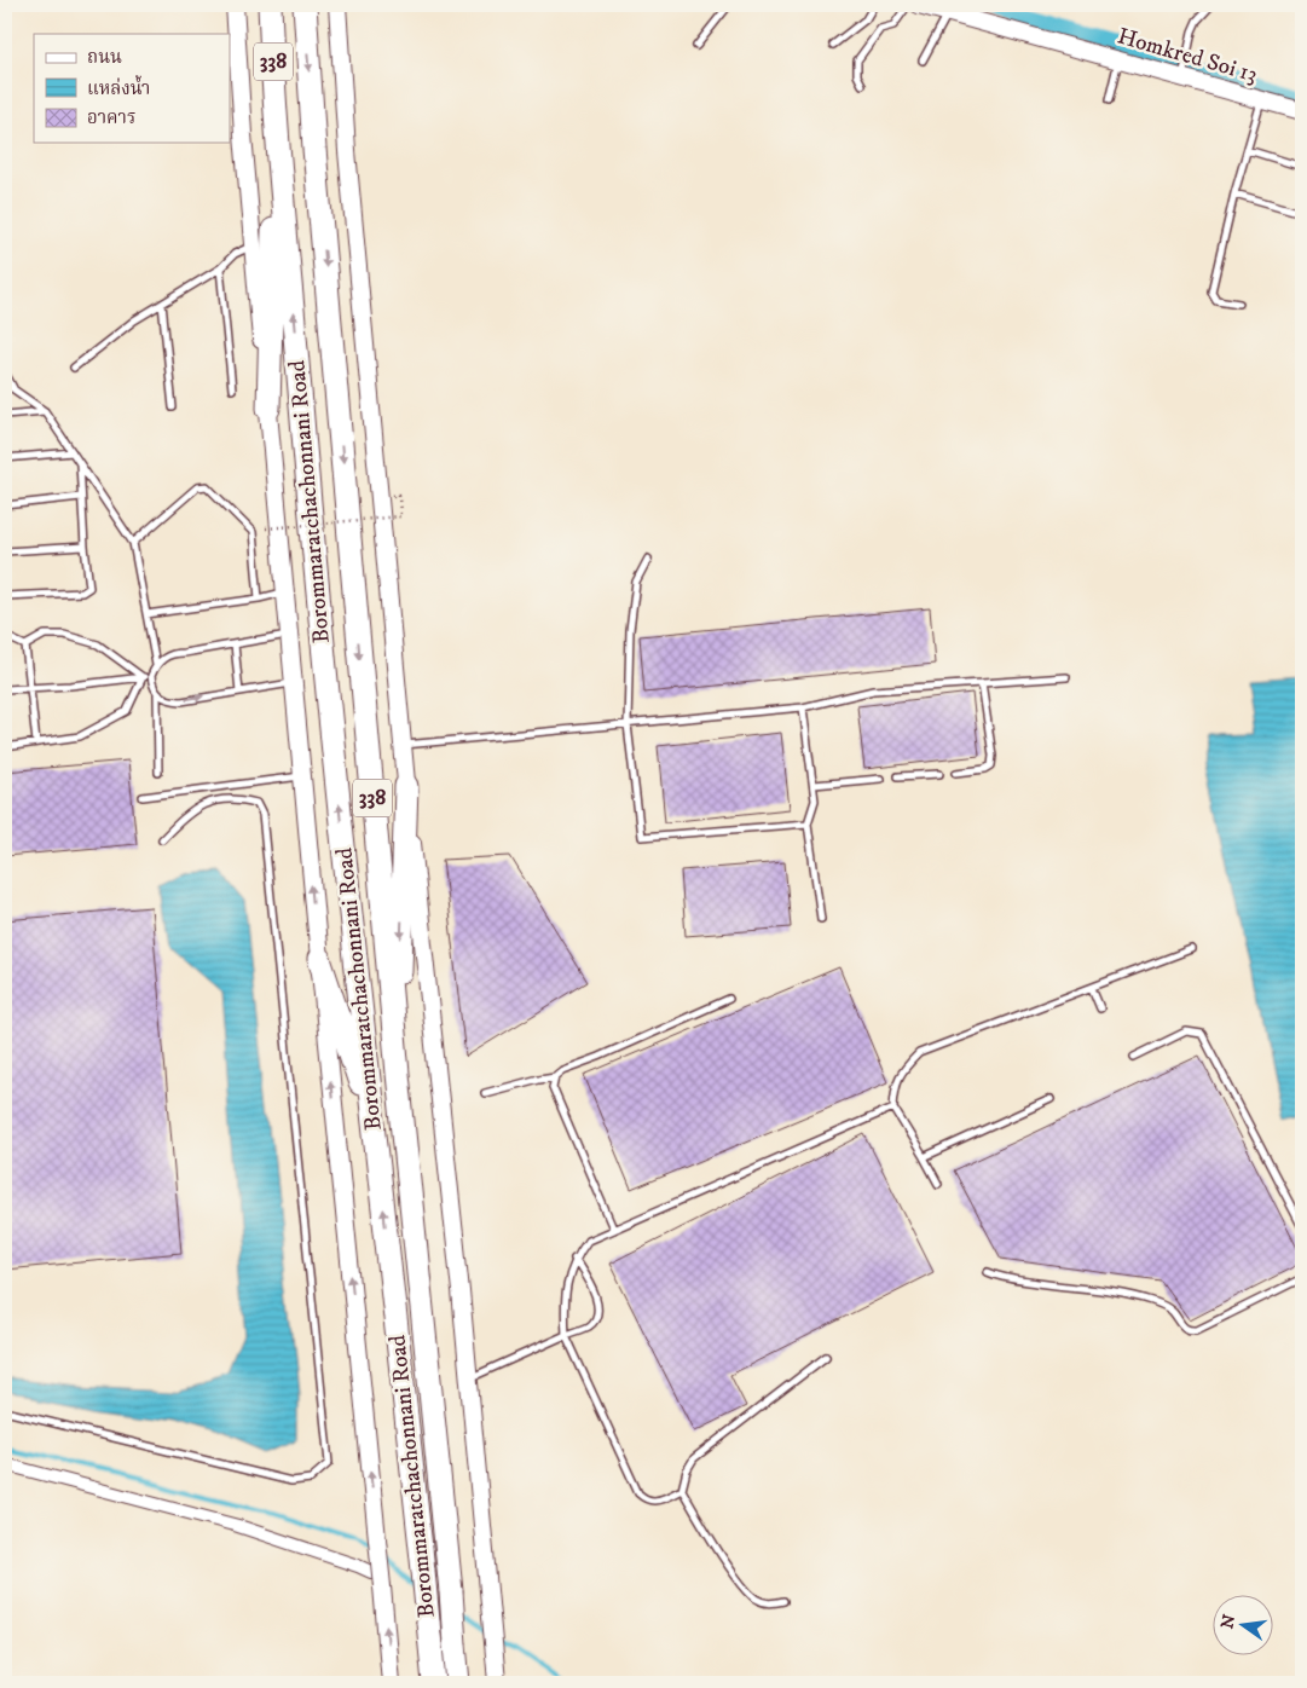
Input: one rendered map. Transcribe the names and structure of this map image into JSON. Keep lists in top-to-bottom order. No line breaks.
{"streets":{"highway":["338","Borommaratchachonnani Road"],"main road":["Homkred Soi 13"]},"legend":["ถนน","แหล่งน้ำ","อาคาร"],"north":"left"}
